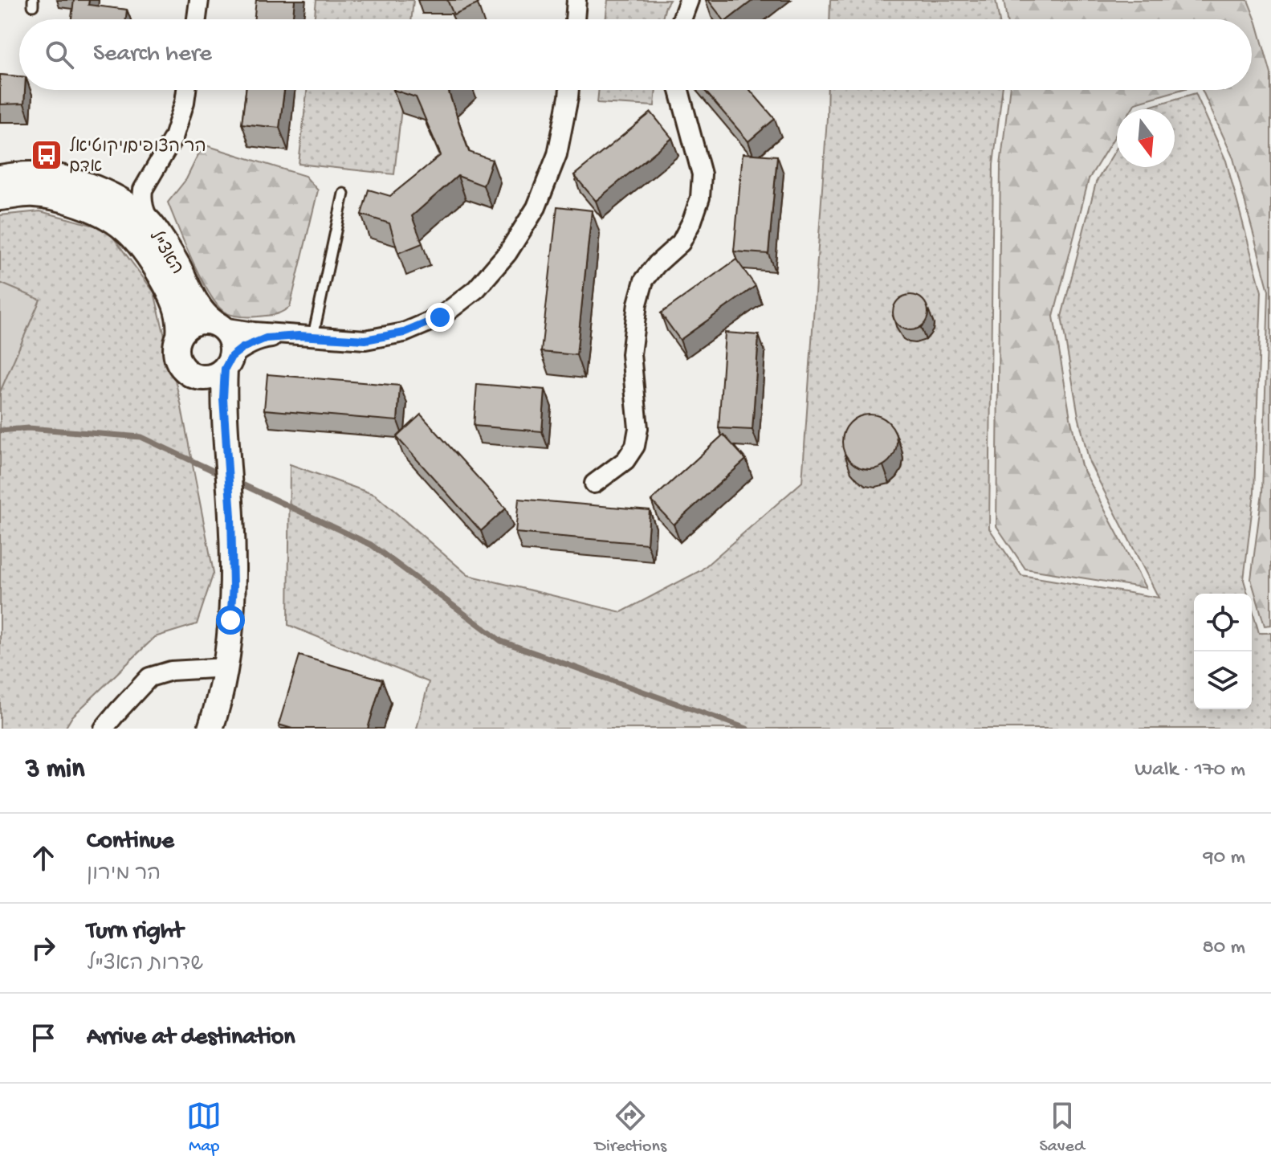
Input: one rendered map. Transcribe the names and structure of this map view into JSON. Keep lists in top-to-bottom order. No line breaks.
{"streets":{"street":["האצ\"ל"]},"places":{"bus stop":["הר הצופים/יקוטיאל אדם"]},"north":"bottom","page":{"search":"Search here","heading":["3 min","Walk · 170 m"],"list":[["Continue","הר מירון","90 m"],["Turn right","שדרות האצ\"ל","80 m"],"Arrive at destination"],"nav":["Map","Directions","Saved"]}}
